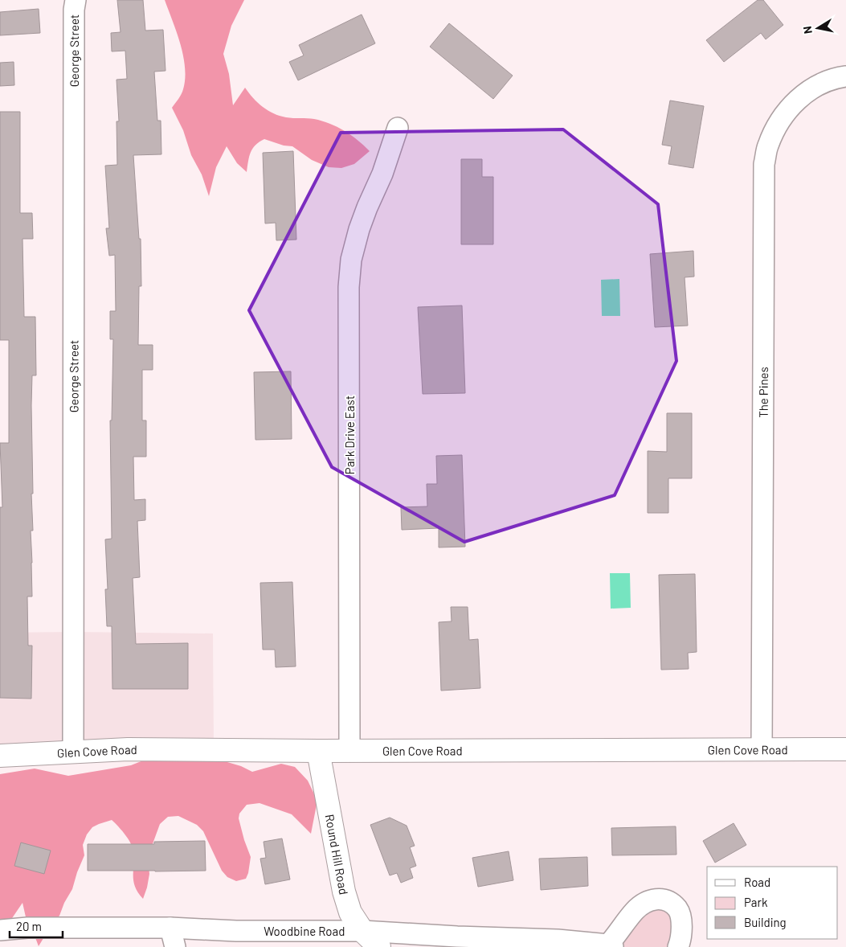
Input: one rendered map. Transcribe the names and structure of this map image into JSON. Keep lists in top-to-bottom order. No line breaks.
{"streets":{"main road":["Glen Cove Road","Round Hill Road"],"street":["George Street","The Pines","Park Drive East","Woodbine Road"]},"crossings":[["George Street","Glen Cove Road"],["The Pines","Glen Cove Road"],["Park Drive East","Glen Cove Road"],["Glen Cove Road","Round Hill Road"],["Round Hill Road","Woodbine Road"]],"legend":["Road","Park","Building"],"scale_bar":"20 m","north":"left"}
